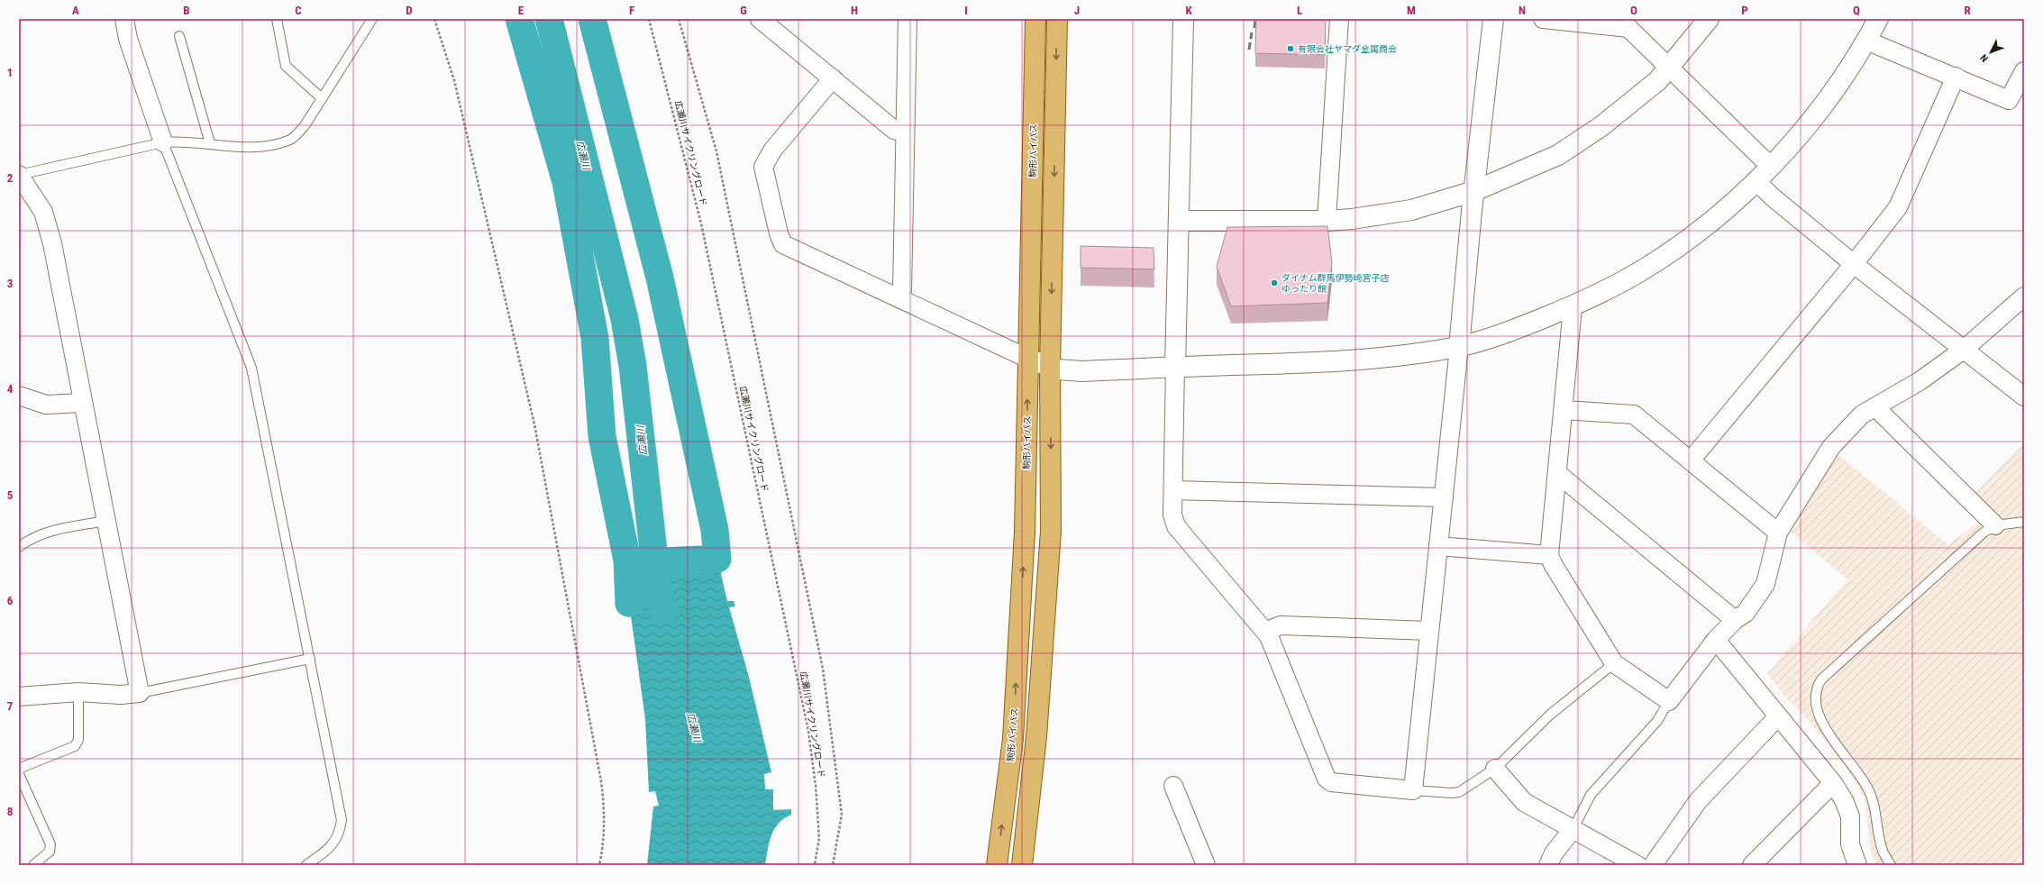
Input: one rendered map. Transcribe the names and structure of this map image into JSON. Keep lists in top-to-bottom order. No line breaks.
{"streets":{"main road":["駒形バイパス"],"path":["広瀬川サイクリングロード"]},"water":["広瀬川"],"places":["有限会社ヤマダ金属商会","ダイナム群馬伊勢崎宮子店 ゆったり館"],"north":"bottom left","grid":{"columns":["A","B","C","D","E","F","G","H","I","J","K","L","M","N","O","P","Q","R"],"rows":["1","2","3","4","5","6","7","8"]}}
